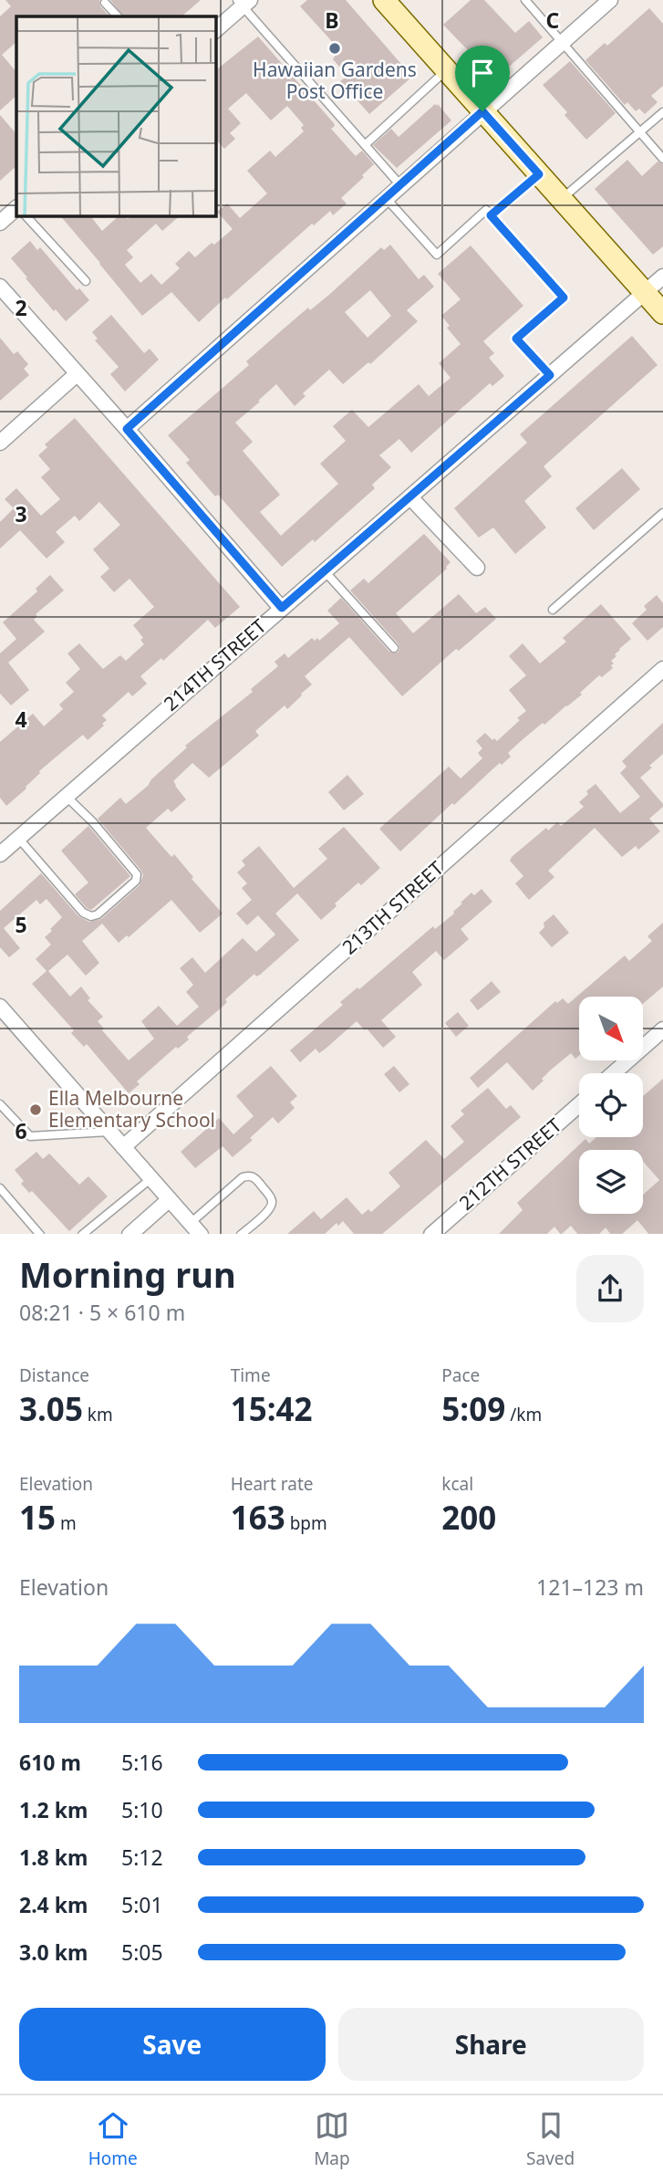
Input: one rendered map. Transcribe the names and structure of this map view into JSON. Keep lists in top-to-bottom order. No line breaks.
{"streets":{"street":["214TH STREET","213TH STREET","212TH STREET"]},"places":["Hawaiian Gardens Post Office","Ella Melbourne Elementary School"],"north":"bottom right","page":{"heading":["Morning run","08:21 · 5 × 610 m"],"stats":[["Distance","3.05 km"],["Time","15:42"],["Pace","5:09 /km"],["Elevation","15 m"],["Heart rate","163 bpm"],["kcal","200"]],"chart":["Elevation","121–123 m"],"list":[{"name":"610 m","note":"5:16"},{"name":"1.2 km","note":"5:10"},{"name":"1.8 km","note":"5:12"},{"name":"2.4 km","note":"5:01"},{"name":"3.0 km","note":"5:05"}],"buttons":["Save","Share"],"tabs":["Home","Map","Saved"]},"grid":{"columns":["B","C"],"rows":["2","3","4","5","6"]}}
